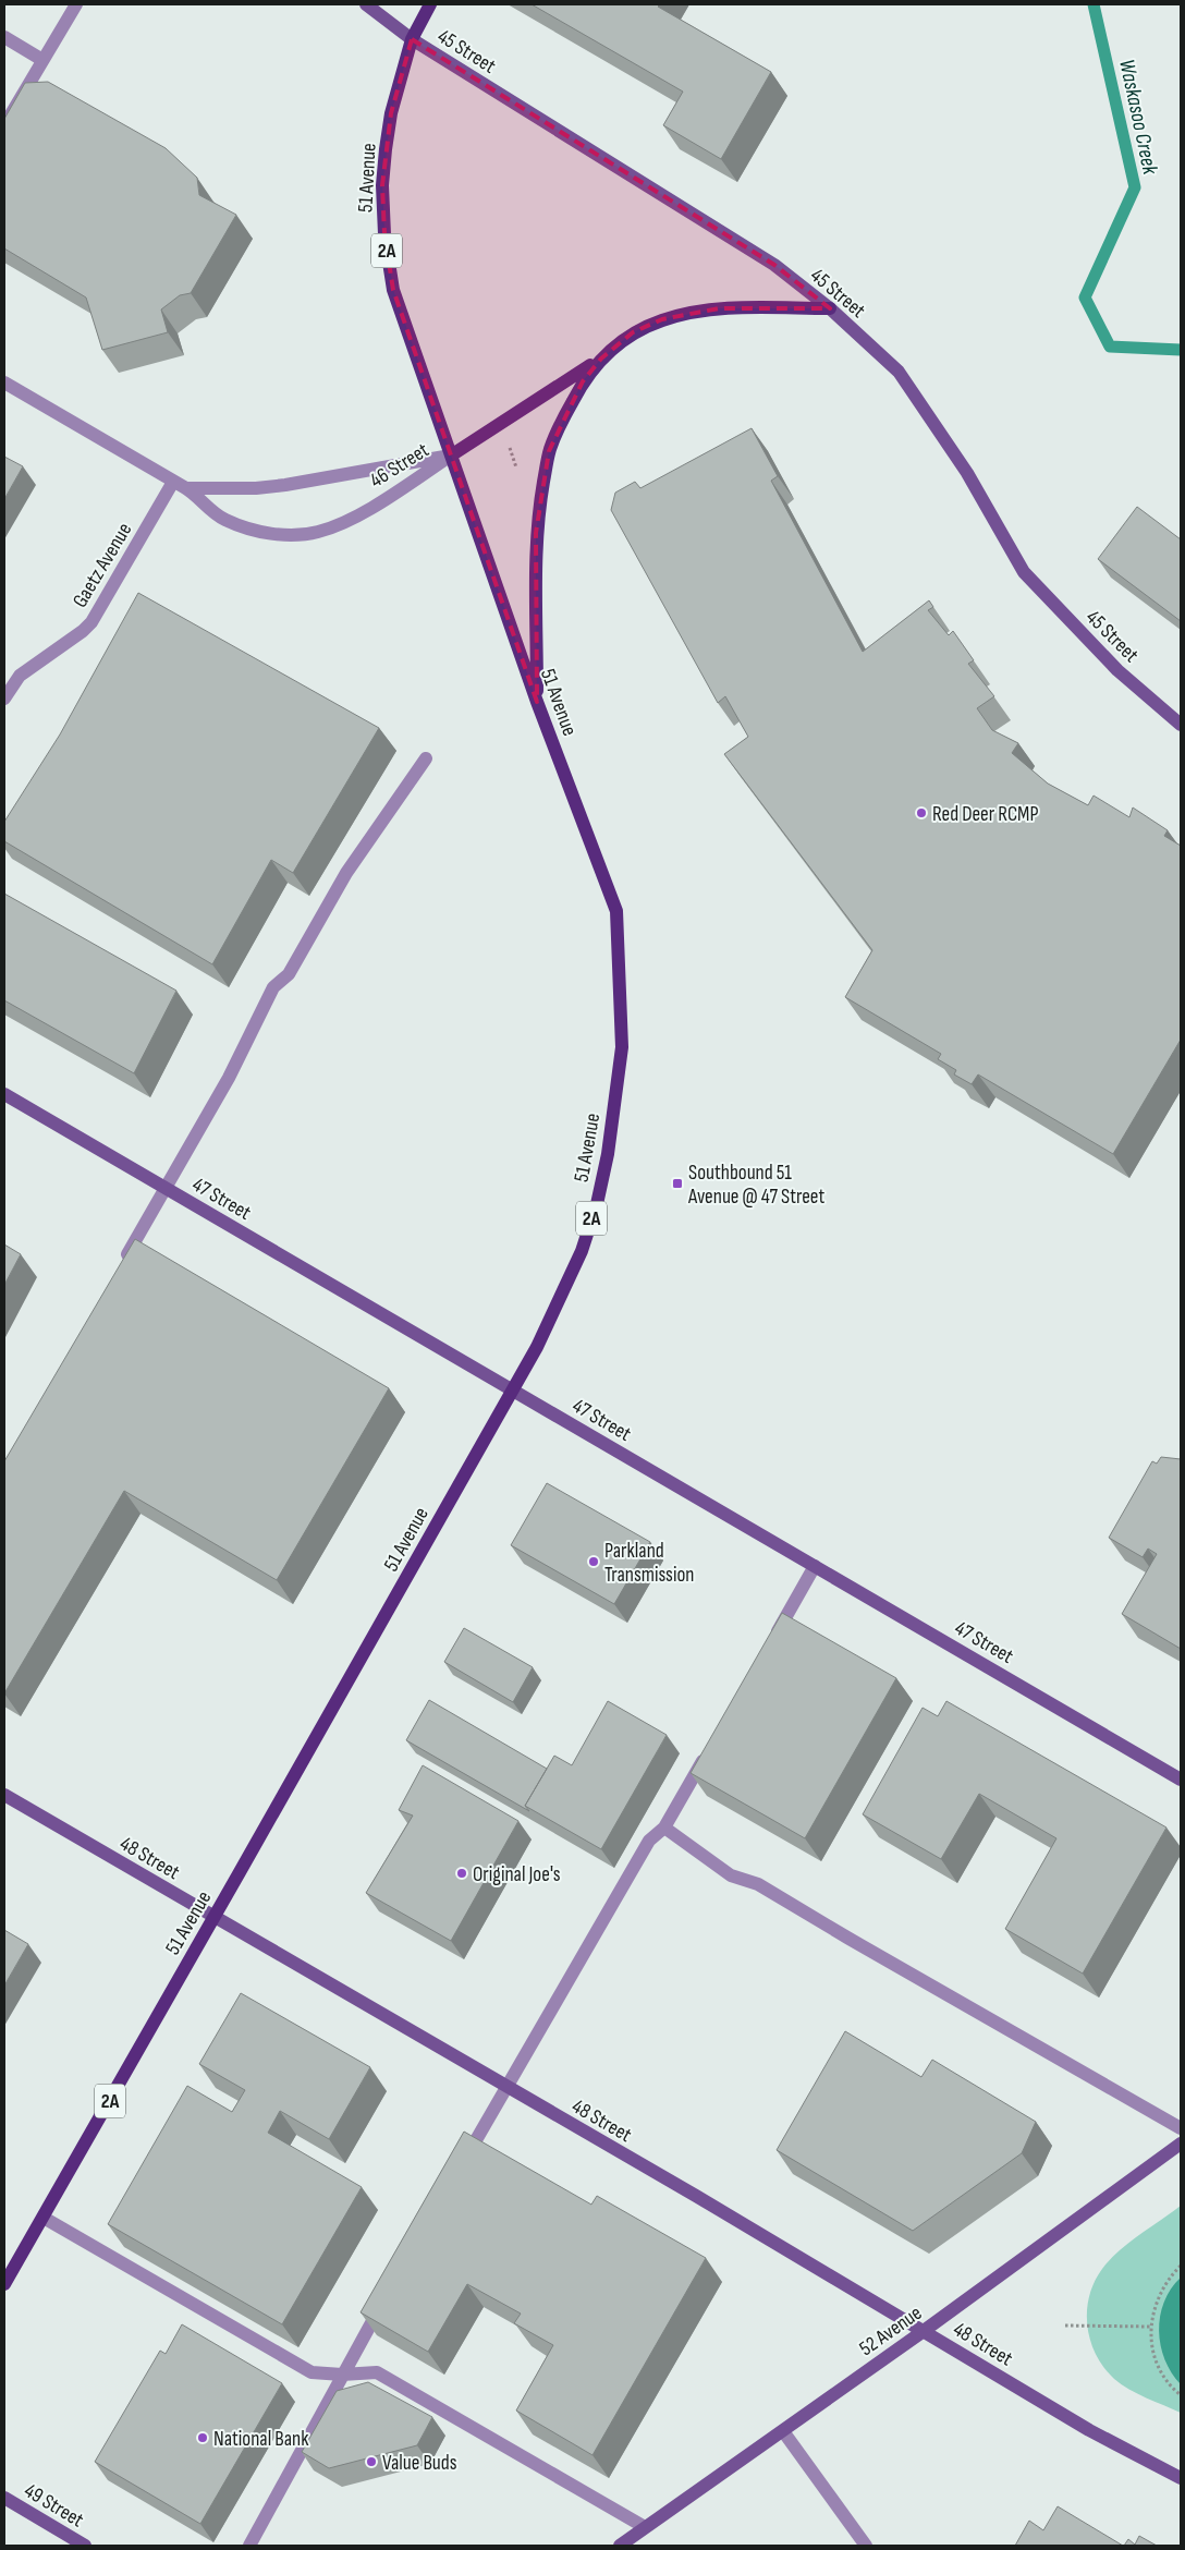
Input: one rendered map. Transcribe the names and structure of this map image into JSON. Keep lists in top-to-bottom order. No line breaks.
{"streets":{"main road":["51 Avenue","2A"],"street":["45 Street","46 Street","Gaetz Avenue","47 Street","48 Street","52 Avenue","49 Street"]},"crossings":[["45 Street","51 Avenue"],["45 Street","2A"],["51 Avenue","2A"],["51 Avenue","46 Street"],["51 Avenue","47 Street"],["51 Avenue","48 Street"],["46 Street","Gaetz Avenue"],["48 Street","52 Avenue"]],"water":["Waskasoo Creek"],"places":{"other":["Red Deer RCMP","Parkland Transmission","Original Joe's","National Bank","Value Buds"],"transit":["Southbound 51 Avenue @ 47 Street"]}}
